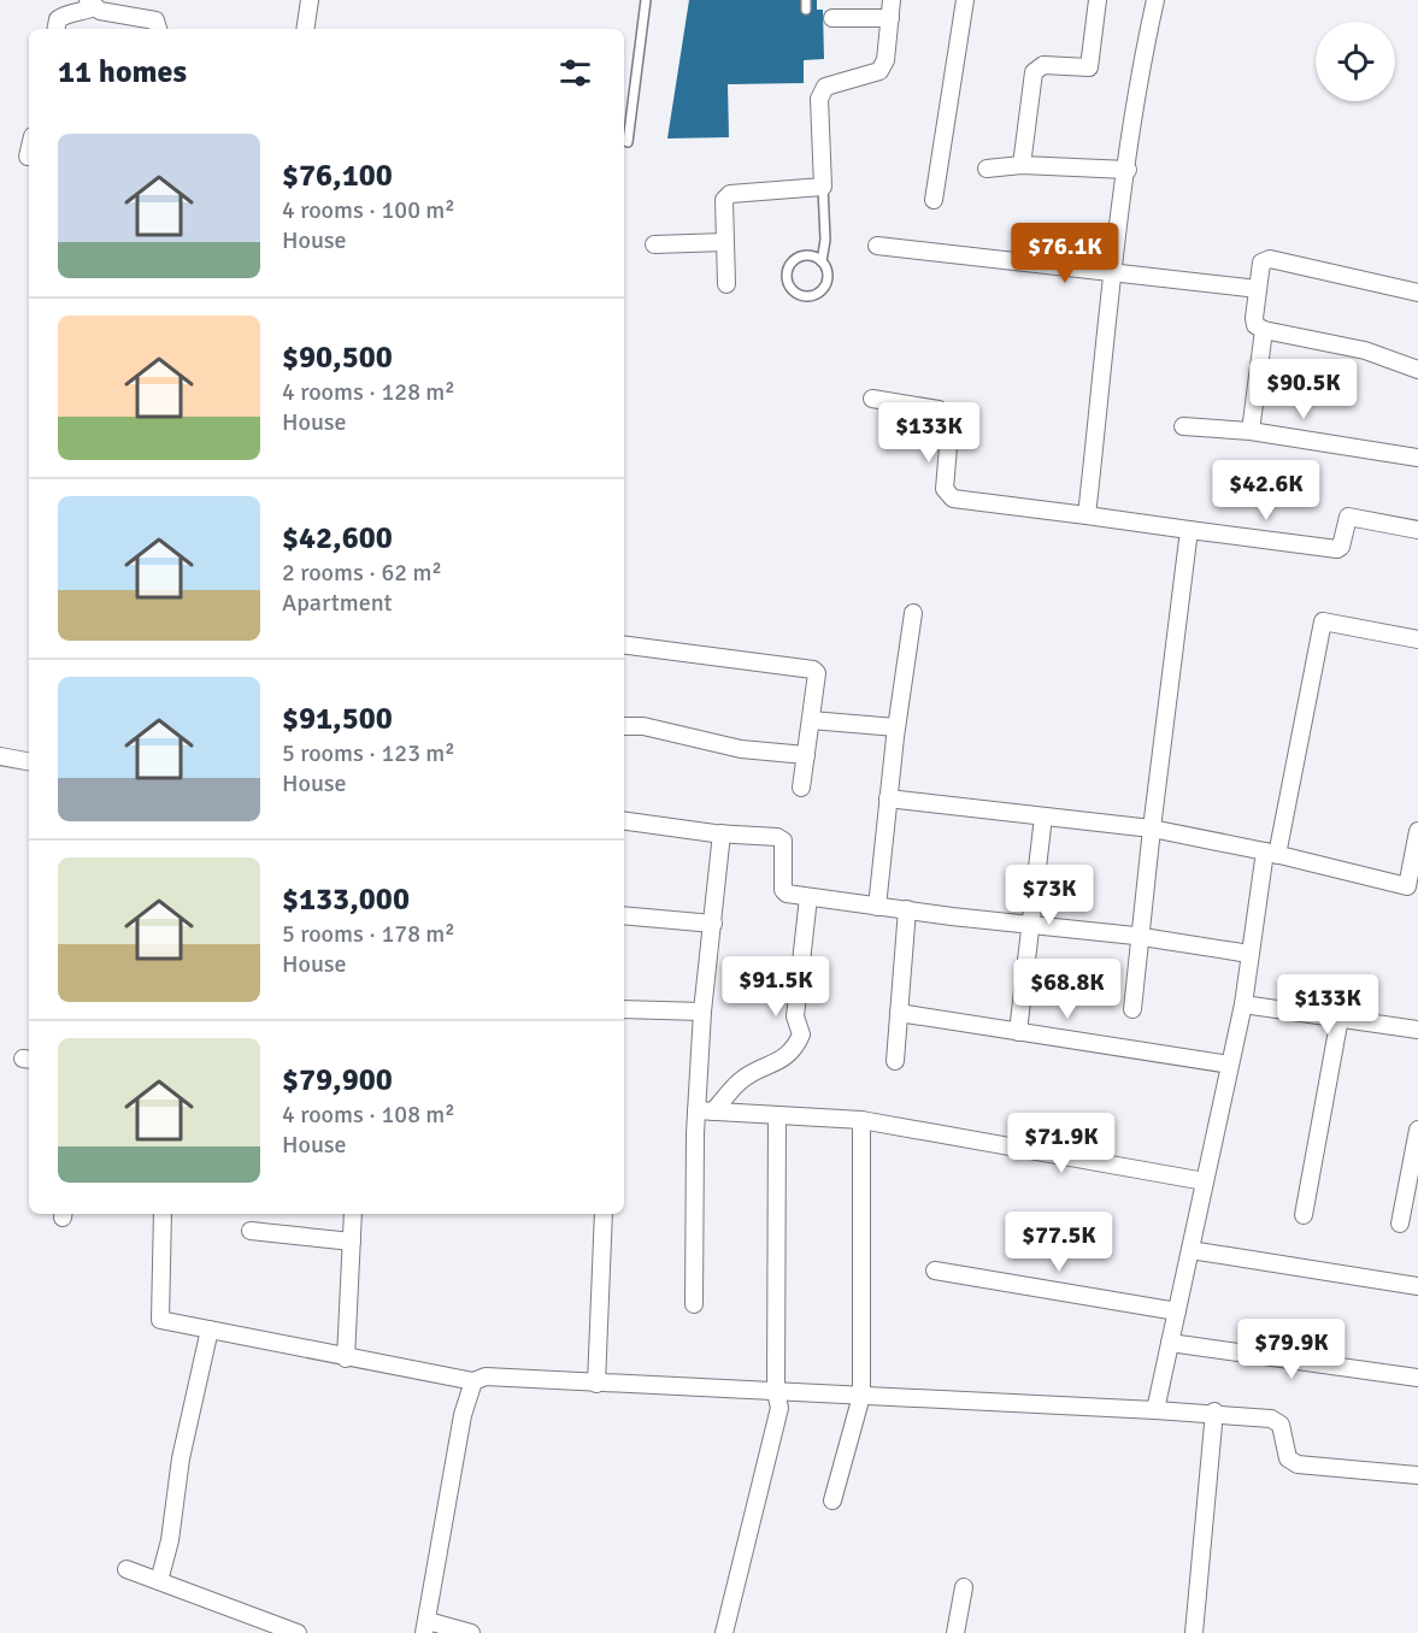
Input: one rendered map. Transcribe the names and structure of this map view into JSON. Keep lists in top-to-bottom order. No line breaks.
{"page":{"heading":"11 homes","list":[{"name":"$76,100","note":"4 rooms · 100 m² · House"},{"name":"$90,500","note":"4 rooms · 128 m² · House"},{"name":"$42,600","note":"2 rooms · 62 m² · Apartment"},{"name":"$91,500","note":"5 rooms · 123 m² · House"},{"name":"$133,000","note":"5 rooms · 178 m² · House"},{"name":"$79,900","note":"4 rooms · 108 m² · House"}],"price":["$76.1K","$90.5K","$133K","$42.6K","$73K","$91.5K","$68.8K","$133K","$71.9K","$77.5K","$79.9K"]}}
